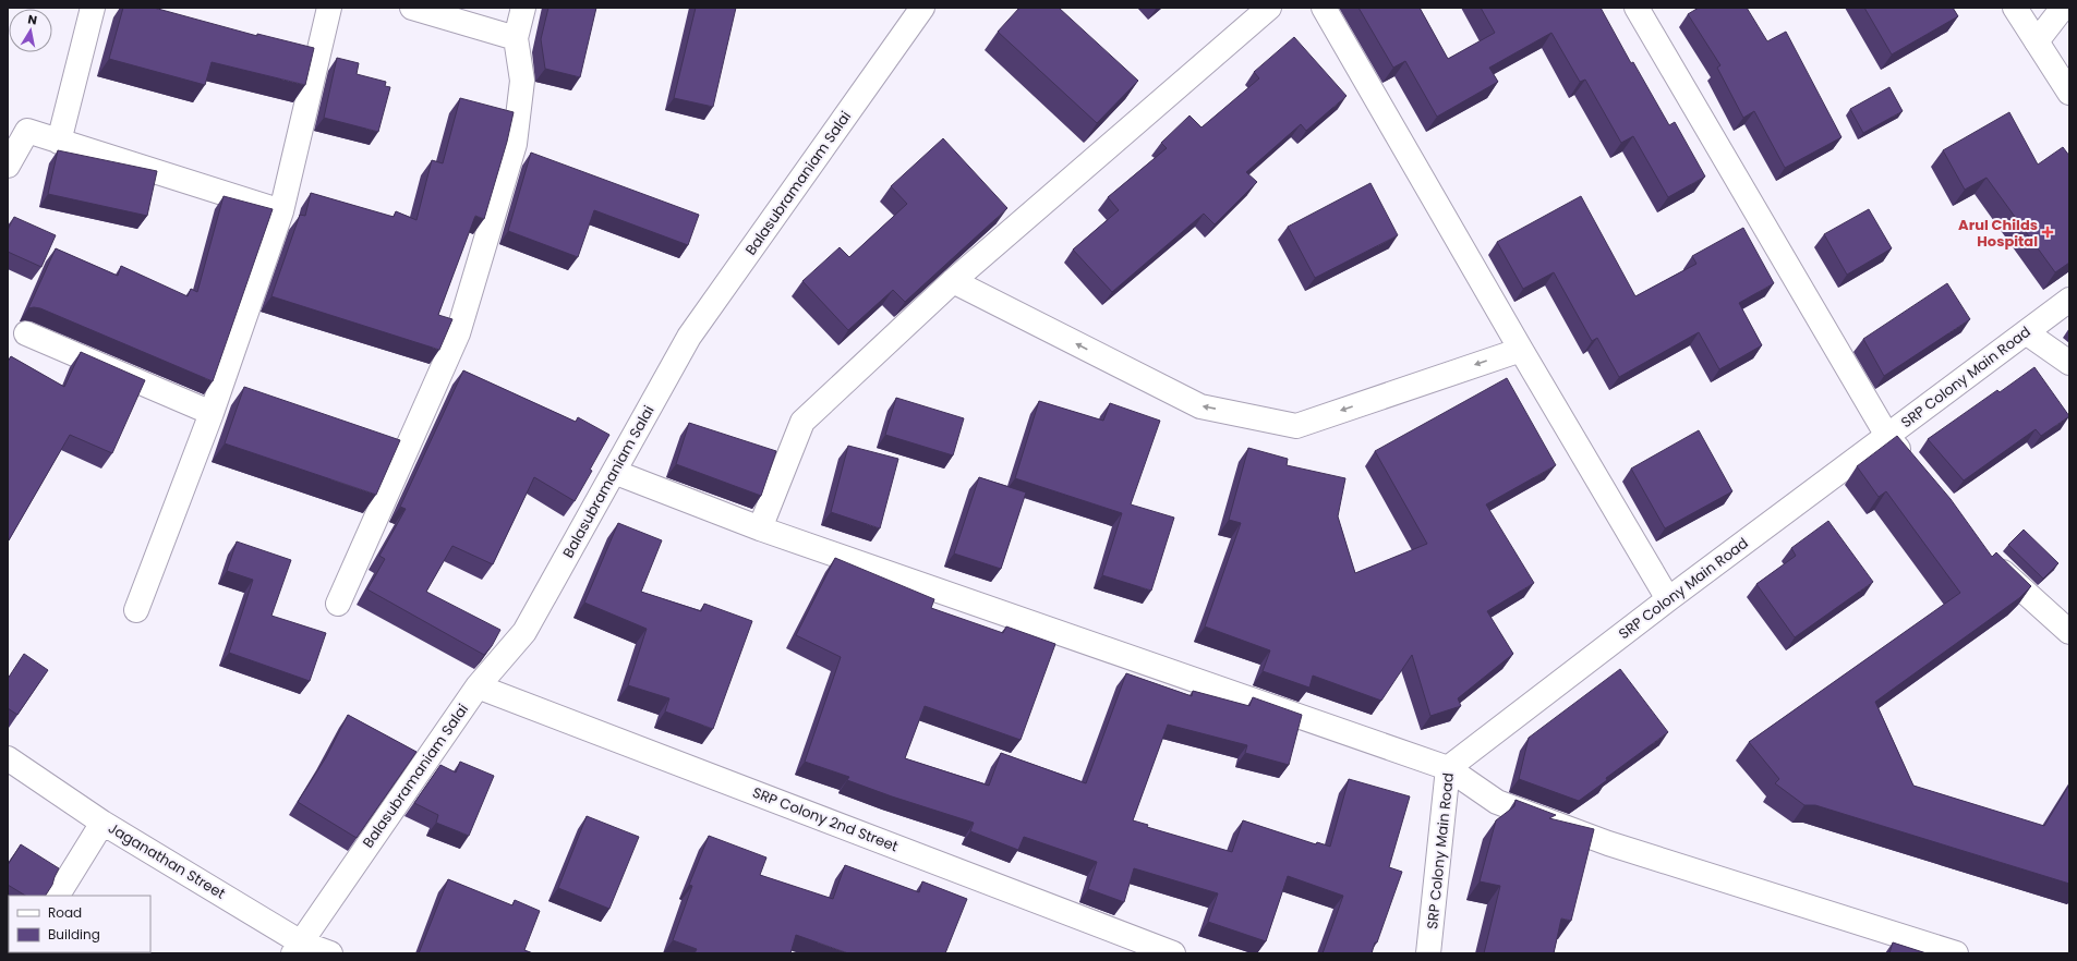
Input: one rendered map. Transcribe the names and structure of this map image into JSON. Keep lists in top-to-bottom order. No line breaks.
{"streets":{"street":["Balasubramaniam Salai","SRP Colony Main Road","SRP Colony 2nd Street","Jaganathan Street"]},"crossings":[["Balasubramaniam Salai","SRP Colony 2nd Street"],["Balasubramaniam Salai","Jaganathan Street"]],"places":{"health":["Arul Childs Hospital"]},"legend":["Road","Building"],"north":"top"}
